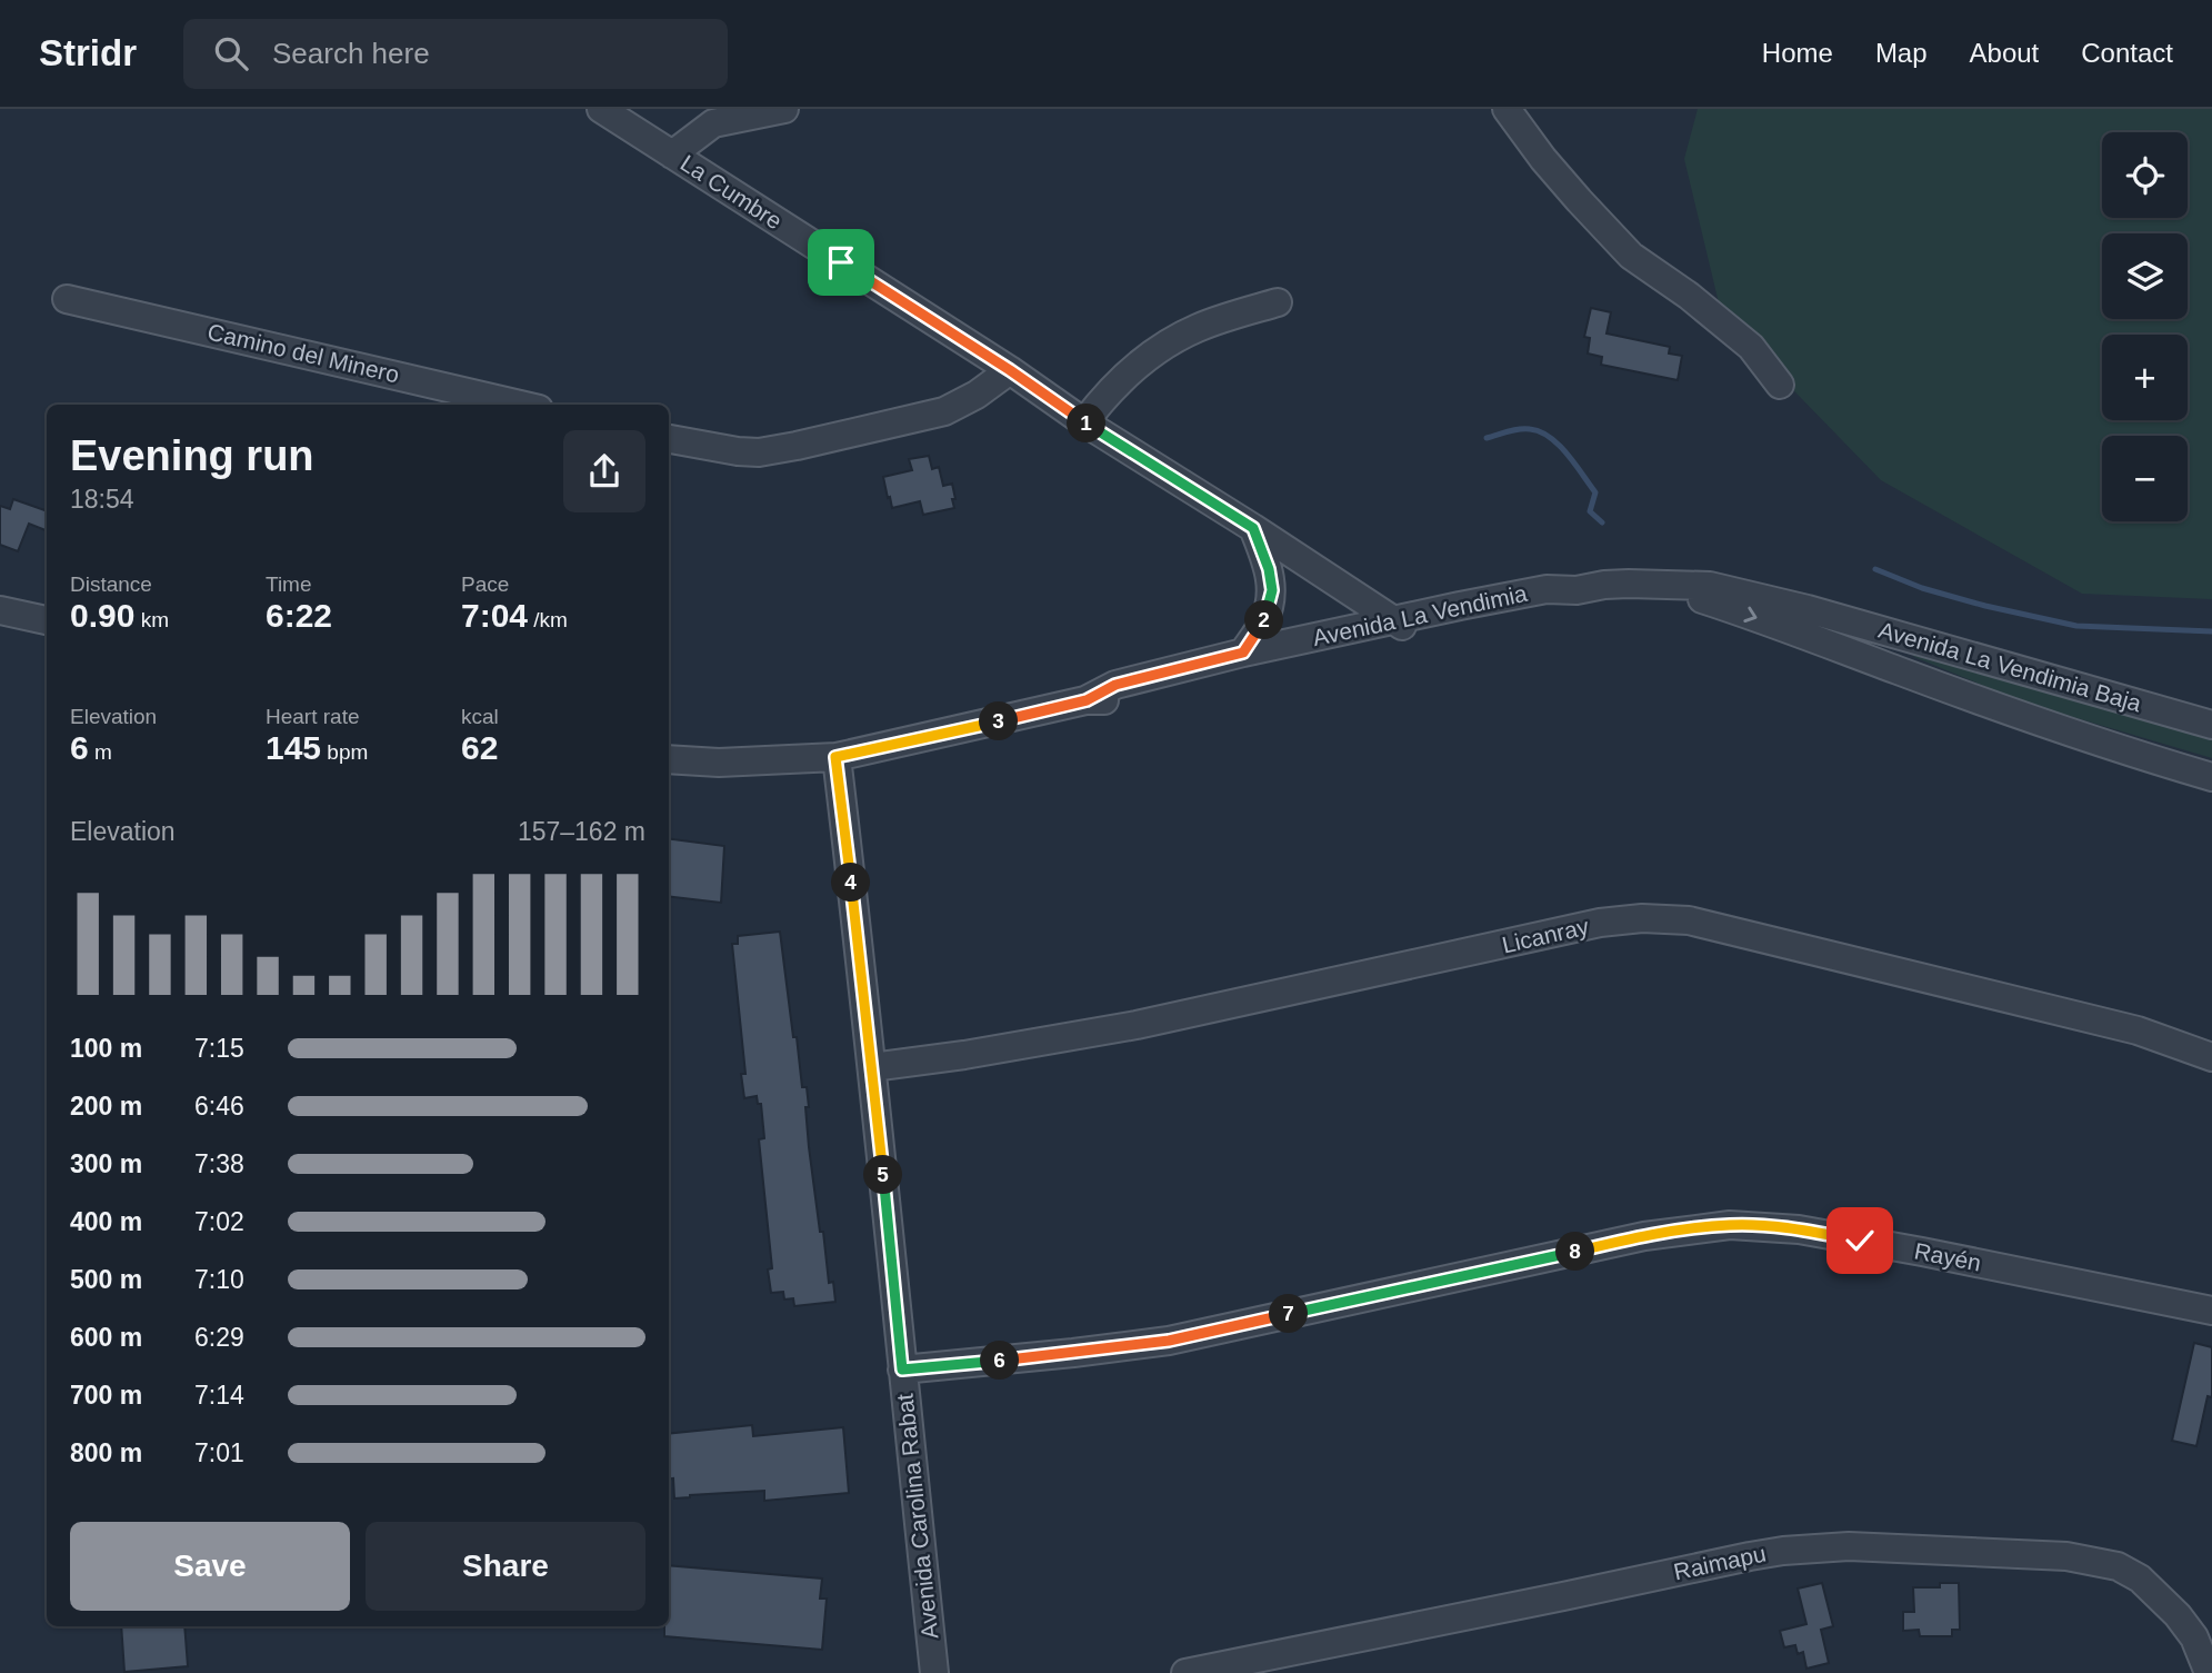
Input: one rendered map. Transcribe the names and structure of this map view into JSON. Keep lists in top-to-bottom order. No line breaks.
{"streets":{"street":["La Cumbre","Camino del Minero","Avenida La Vendimia","Avenida La Vendimia Baja","Licanray","Rayén","Avenida Carolina Rabat","Raimapu"]},"crossings":[["La Cumbre","Avenida La Vendimia"],["Avenida La Vendimia","Avenida La Vendimia Baja"],["Avenida La Vendimia","Avenida Carolina Rabat"],["Licanray","Avenida Carolina Rabat"],["Rayén","Avenida Carolina Rabat"]],"page":{"header":"Stridr","search":"Search here","nav":["Home","Map","About","Contact"],"map_buttons":["+","−"],"pins":["1","2","3","4","5","8","7","6"],"heading":["Evening run","18:54"],"stats":[["Distance","0.90 km"],["Time","6:22"],["Pace","7:04 /km"],["Elevation","6 m"],["Heart rate","145 bpm"],["kcal","62"]],"chart":["Elevation","157–162 m"],"list":[{"name":"100 m","note":"7:15"},{"name":"200 m","note":"6:46"},{"name":"300 m","note":"7:38"},{"name":"400 m","note":"7:02"},{"name":"500 m","note":"7:10"},{"name":"600 m","note":"6:29"},{"name":"700 m","note":"7:14"},{"name":"800 m","note":"7:01"}],"buttons":["Save","Share"]}}
